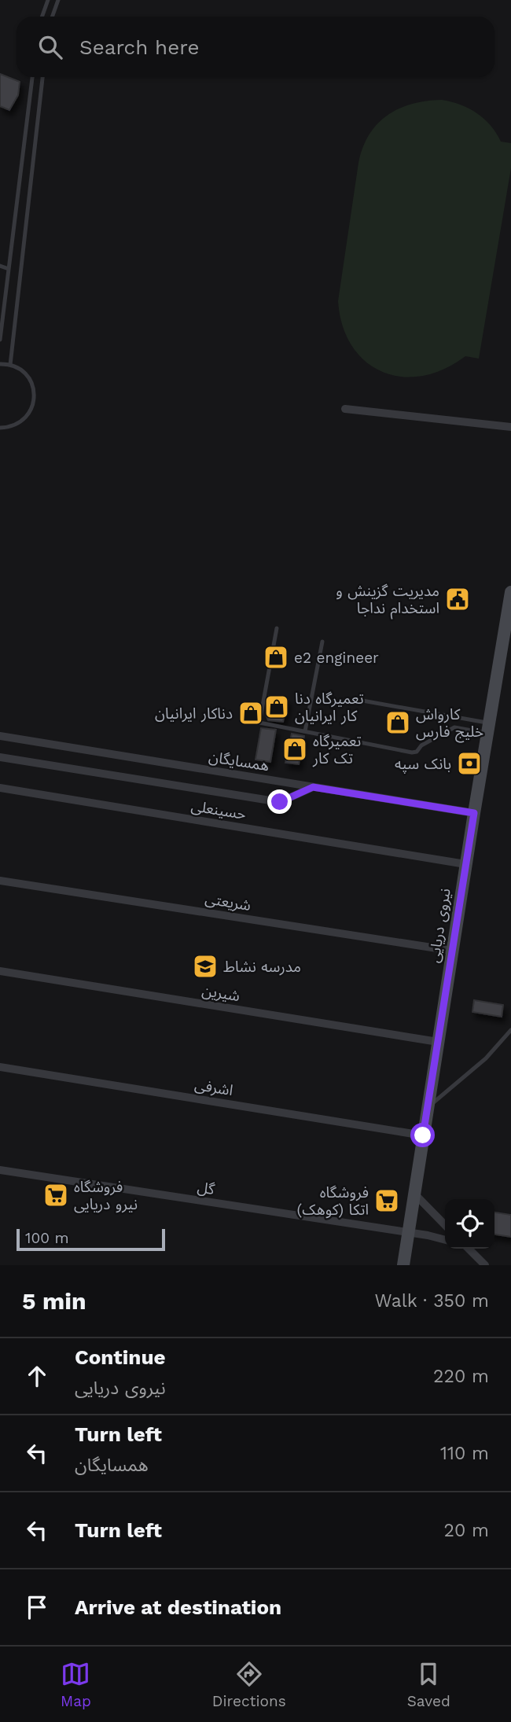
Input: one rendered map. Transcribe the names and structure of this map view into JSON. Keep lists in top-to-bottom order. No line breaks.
{"streets":{"main road":["نیروی دریایی"],"street":["همسایگان","حسینعلی","شریعتی","شیرین","اشرفی","گل"]},"crossings":[["همسایگان","نیروی دریایی"],["حسینعلی","نیروی دریایی"],["شریعتی","نیروی دریایی"],["نیروی دریایی","شیرین"],["نیروی دریایی","اشرفی"],["نیروی دریایی","گل"]],"places":{"public building":["مدیریت گزینش و استخدام نداجا"],"shop":["e2 engineer","تعمیرگاه دنا کار ایرانیان","دناکار ایرانیان","کارواش خلیج فارس","تعمیرگاه تک کار"],"bank":["بانک سپه"],"school or university":["مدرسه نشاط"],"supermarket":["فروشگاه نیرو دریایی","فروشگاه اتکا (کوهک)"]},"scale_bar":"100 m","page":{"search":"Search here","scale":"100 m","heading":["5 min","Walk · 350 m"],"list":[["Continue","نیروی دریایی","220 m"],["Turn left","همسایگان","110 m"],["Turn left","20 m"],"Arrive at destination"],"nav":["Map","Directions","Saved"]}}
